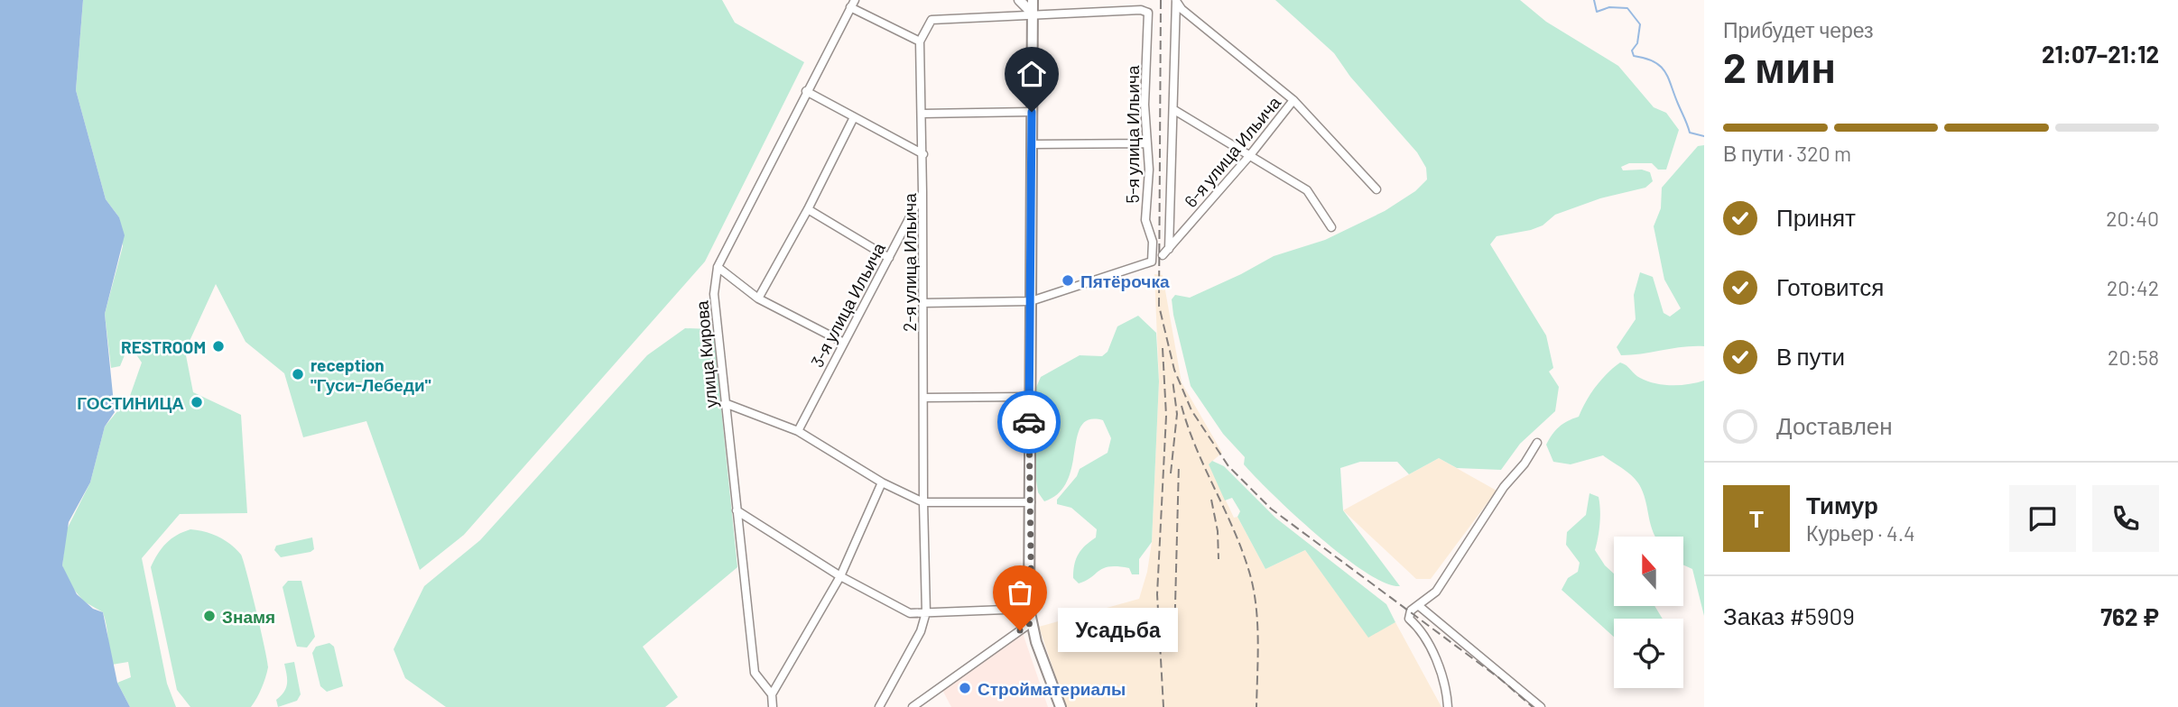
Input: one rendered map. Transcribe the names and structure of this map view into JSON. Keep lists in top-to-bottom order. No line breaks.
{"streets":{"street":["5-я улица Ильича","6-я улица Ильича","2-я улица Ильича","3-я улица Ильича","улица Кирова"]},"crossings":[["2-я улица Ильича","3-я улица Ильича"]],"places":["Пятёрочка","RESTROOM","reception \"Гуси-Лебеди\"","ГОСТИНИЦА","Знамя","Усадьба","Стройматериалы"],"north":"top","page":{"heading":["2 мин","Прибудет через","21:07–21:12"],"panel":["Тимур","Курьер · 4.4","Заказ #5909","762 ₽"],"bar":"В пути · 320 m","list":[["Принят","20:40"],["Готовится","20:42"],["В пути","20:58"],"Доставлен"],"round":"Т","bubble":"Усадьба"}}
